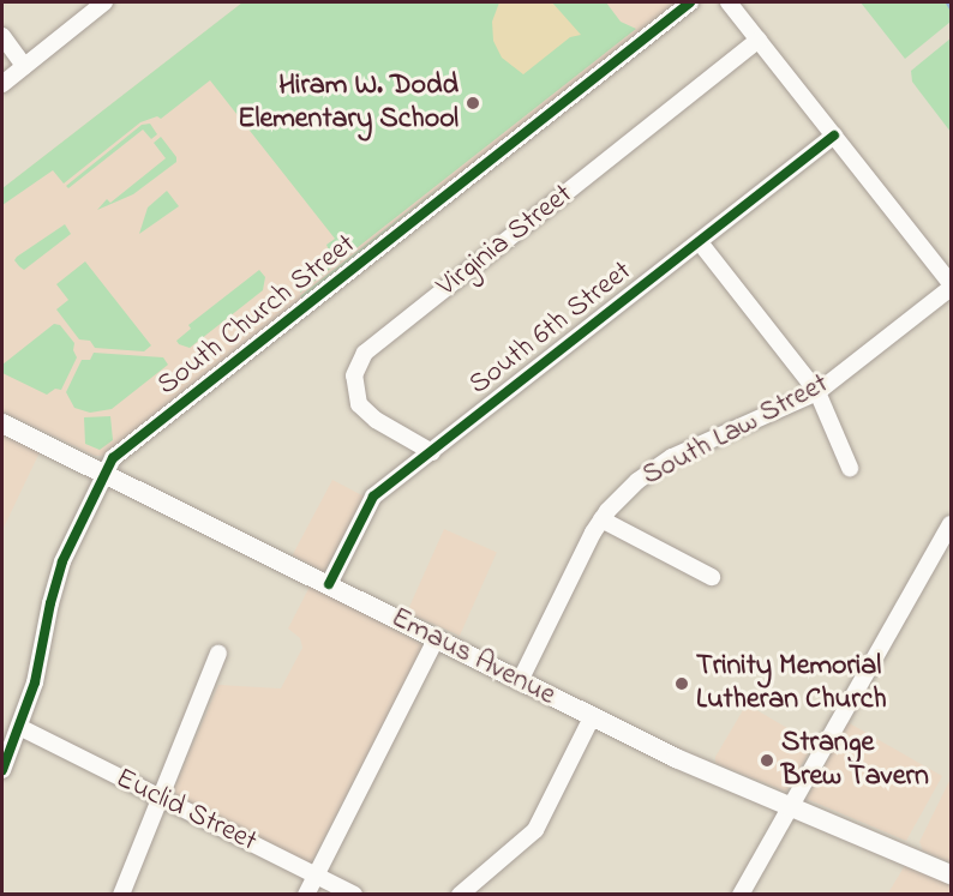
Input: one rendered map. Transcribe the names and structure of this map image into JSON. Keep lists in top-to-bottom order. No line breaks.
{"streets":{"main road":["Emaus Avenue"],"street":["Virginia Street","South Church Street","South 6th Street","South Law Street","Euclid Street"]},"crossings":[["Virginia Street","South 6th Street"],["South Church Street","Emaus Avenue"],["South Church Street","Euclid Street"],["South 6th Street","Emaus Avenue"],["South Law Street","Emaus Avenue"]],"places":["Hiram W. Dodd Elementary School","Trinity Memorial Lutheran Church","Strange Brew Tavern"]}
